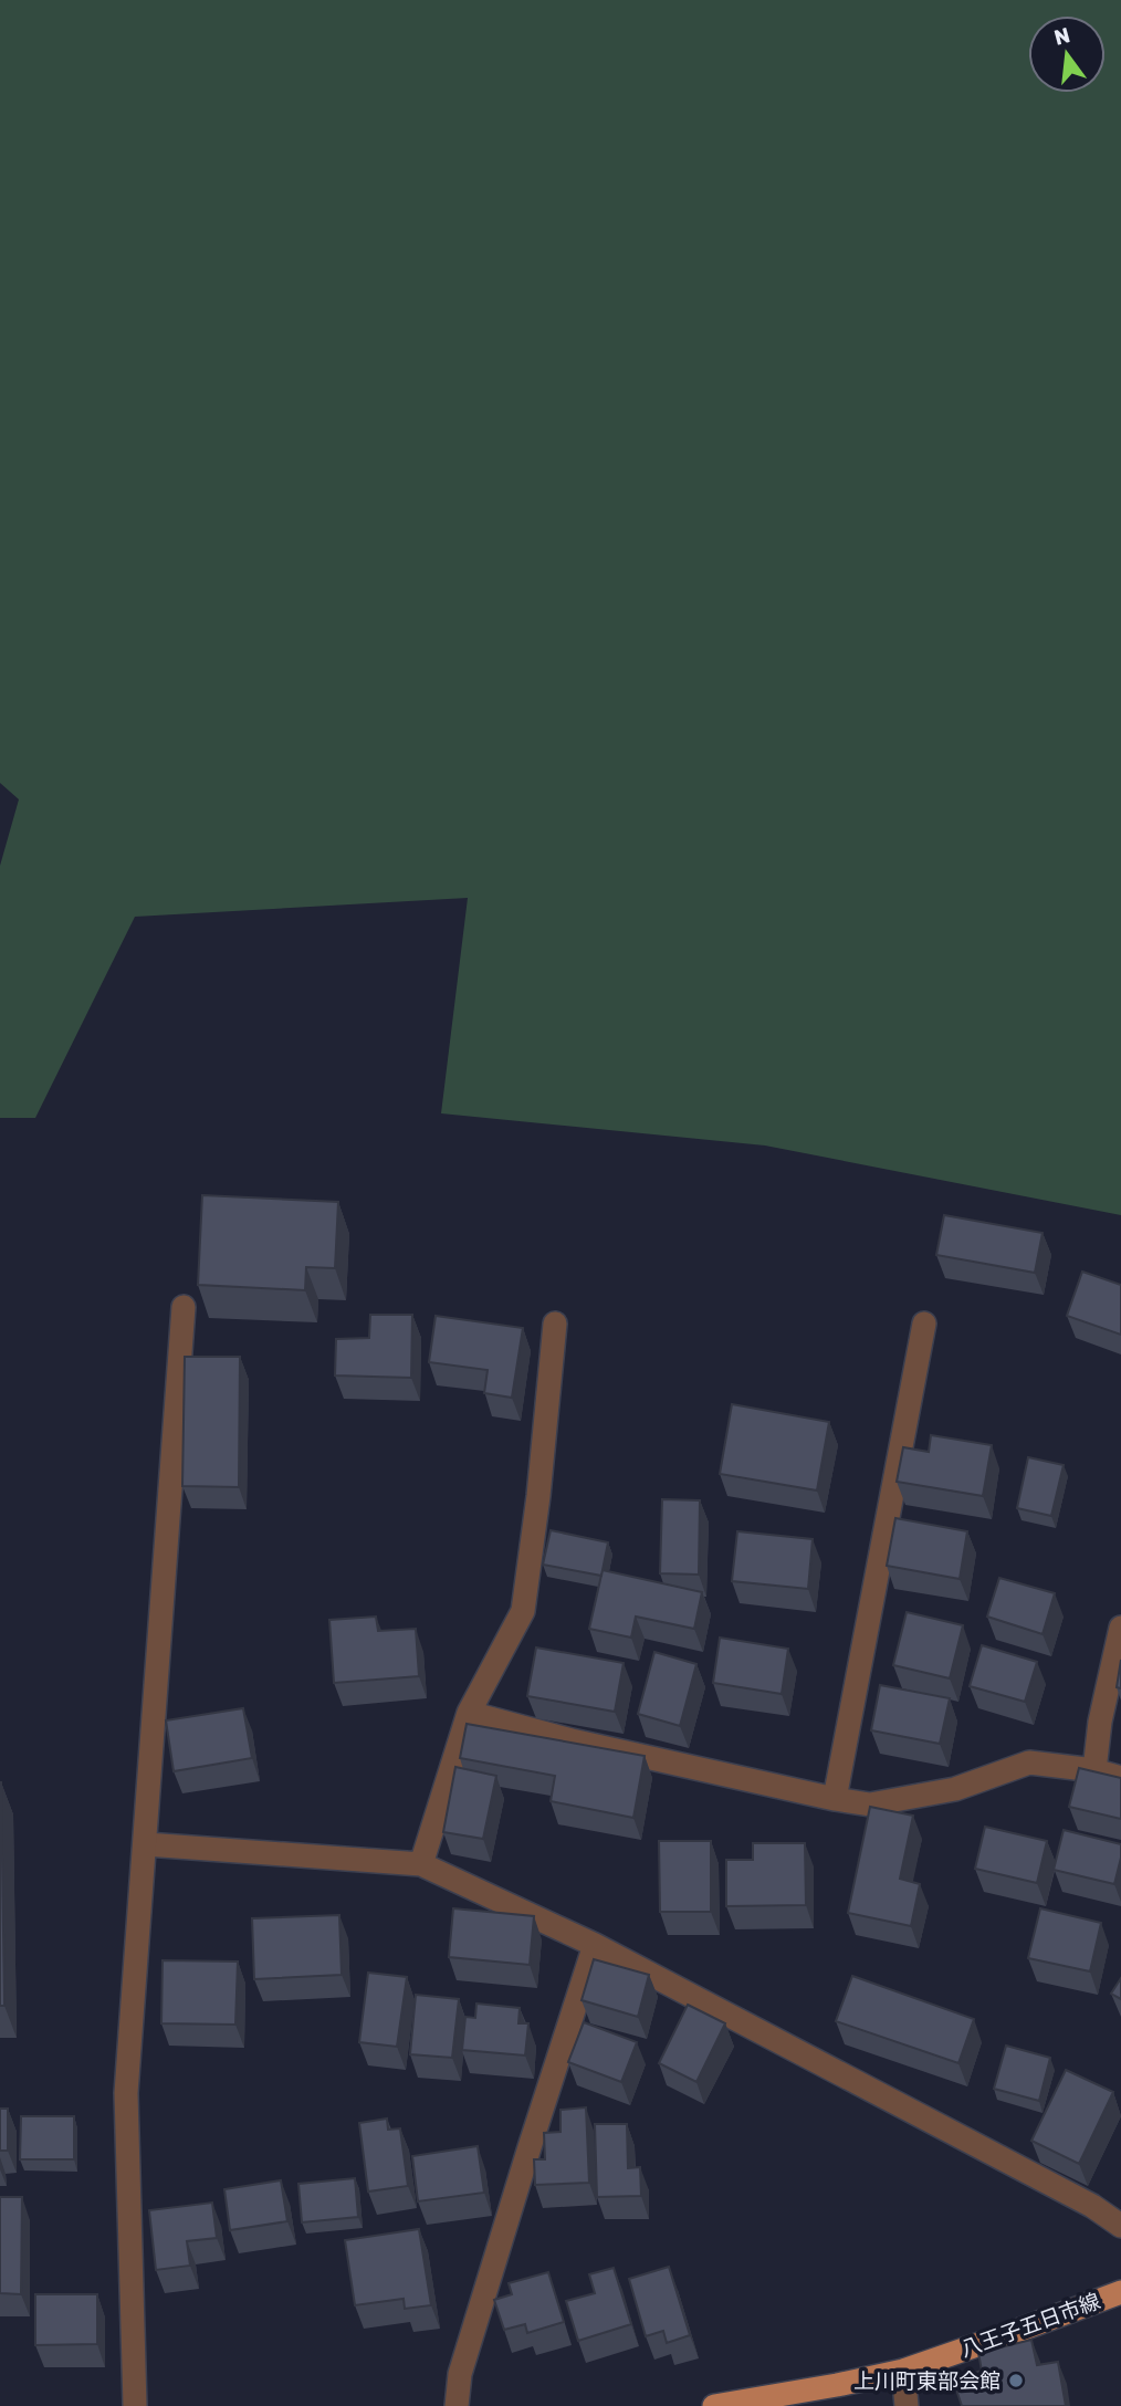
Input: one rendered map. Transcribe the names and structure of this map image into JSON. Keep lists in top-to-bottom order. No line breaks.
{"streets":{"main road":["八王子五日市線"]},"places":["上川町東部会館"],"north":"top"}
